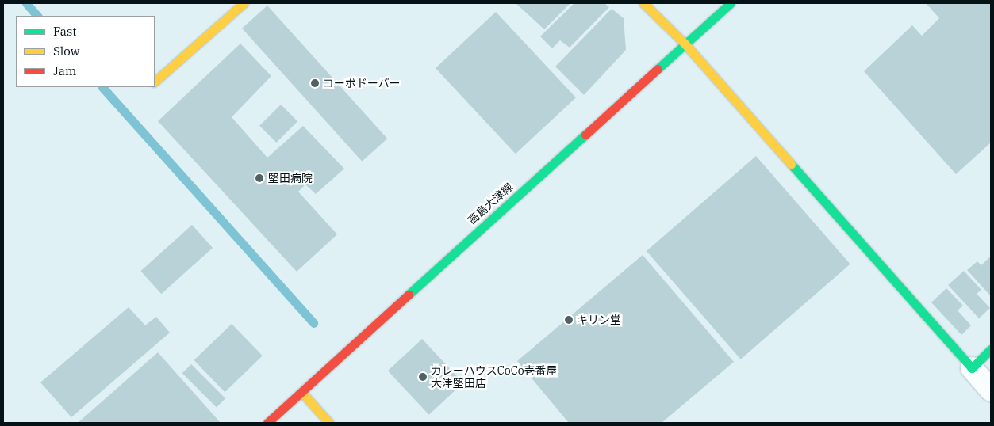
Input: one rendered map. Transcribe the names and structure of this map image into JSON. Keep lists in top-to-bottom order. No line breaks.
{"streets":{"street":["高島大津線"]},"places":["コーポドーバー","堅田病院","キリン堂","カレーハウスCoCo壱番屋 大津堅田店"],"legend":["Fast","Slow","Jam"]}
